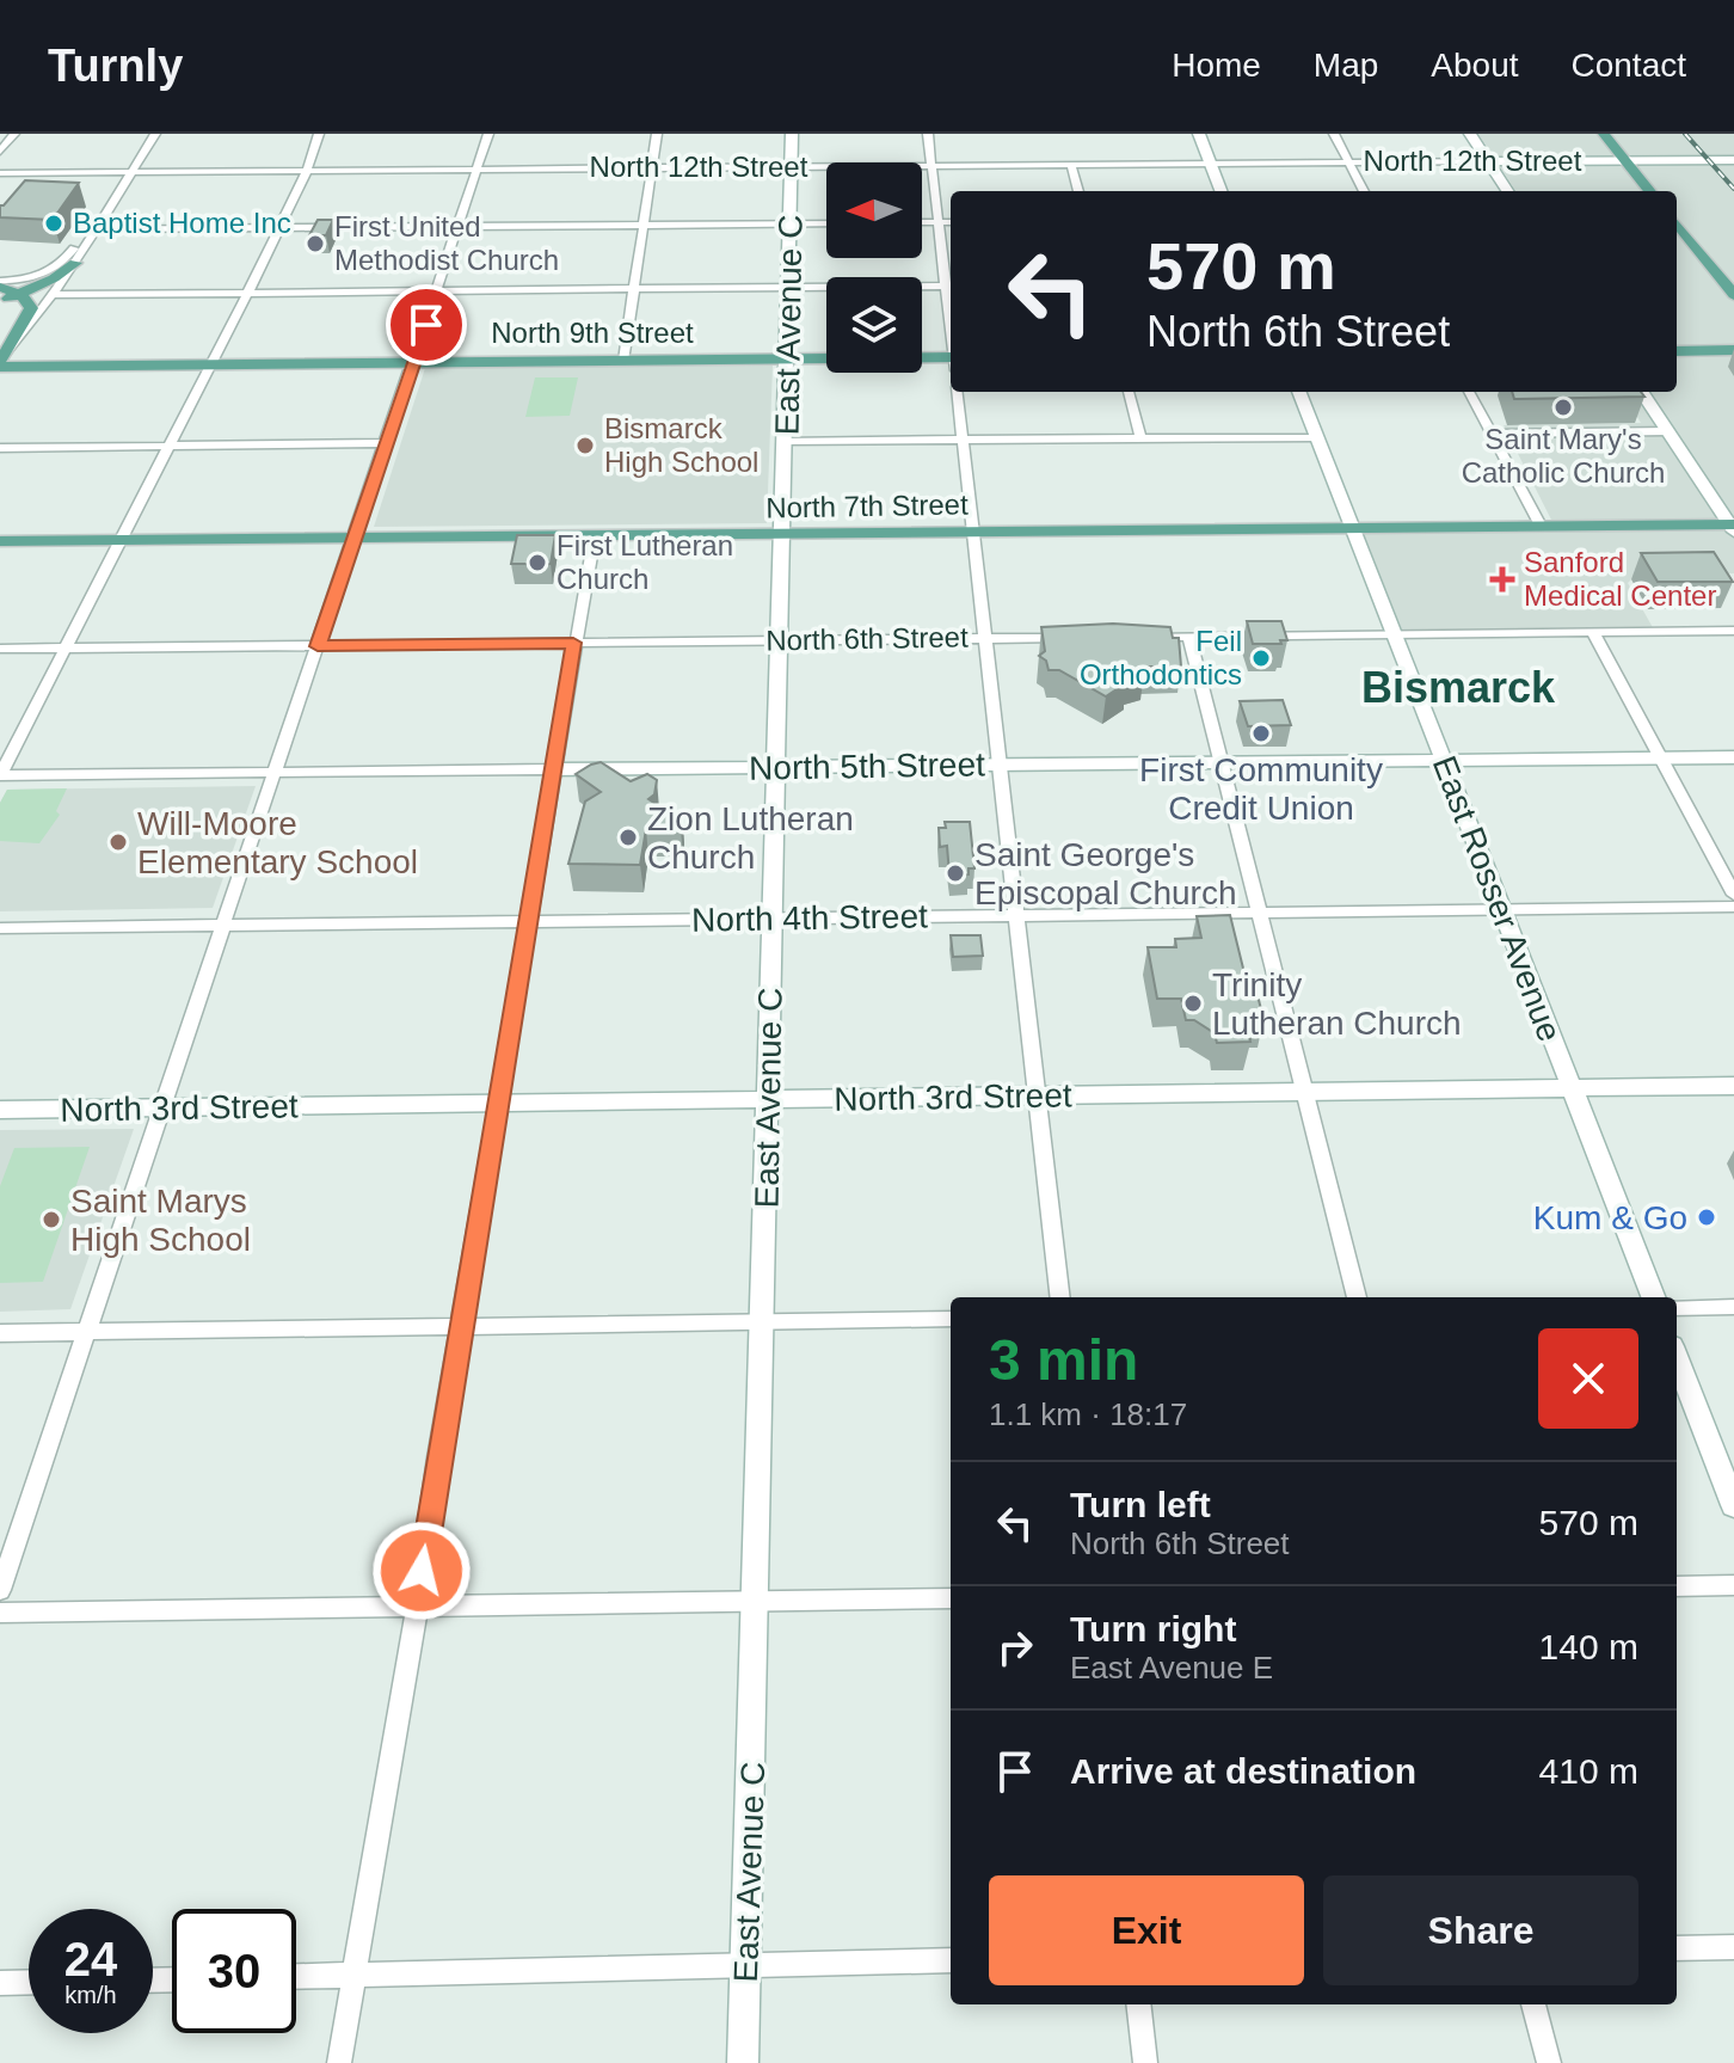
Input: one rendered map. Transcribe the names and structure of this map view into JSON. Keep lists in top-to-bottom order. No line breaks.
{"streets":{"main road":["North 9th Street","North 7th Street"],"street":["North 12th Street","East Avenue C","North 6th Street","North 5th Street","East Rosser Avenue","North 4th Street","North 3rd Street"]},"crossings":[["North 12th Street","East Avenue C"],["East Avenue C","North 9th Street"],["East Avenue C","North 7th Street"],["East Avenue C","North 6th Street"],["East Avenue C","North 5th Street"],["East Avenue C","North 4th Street"],["East Avenue C","North 3rd Street"],["North 7th Street","East Rosser Avenue"],["North 5th Street","East Rosser Avenue"],["East Rosser Avenue","North 4th Street"],["East Rosser Avenue","North 3rd Street"]],"districts":["Bismarck"],"places":{"other":["Baptist Home Inc","First United Methodist Church","Saint Mary's Catholic Church","Bismarck High School","First Lutheran Church","Feil Orthodontics","First Community Credit Union","Zion Lutheran Church","Will-Moore Elementary School","Saint George's Episcopal Church","Trinity Lutheran Church","Kum & Go","Saint Marys High School"],"health":["Sanford Medical Center"]},"north":"left","page":{"header":"Turnly","nav":["Home","Map","About","Contact"],"turn":["570 m","North 6th Street"],"heading":["3 min","1.1 km · 18:17"],"list":[{"name":"Turn left","note":"North 6th Street","value":"570 m"},{"name":"Turn right","note":"East Avenue E","value":"140 m"},{"name":"Arrive at destination","value":"410 m"}],"buttons":["Exit","Share"],"speed":"24 km/h","limit":"30"}}
